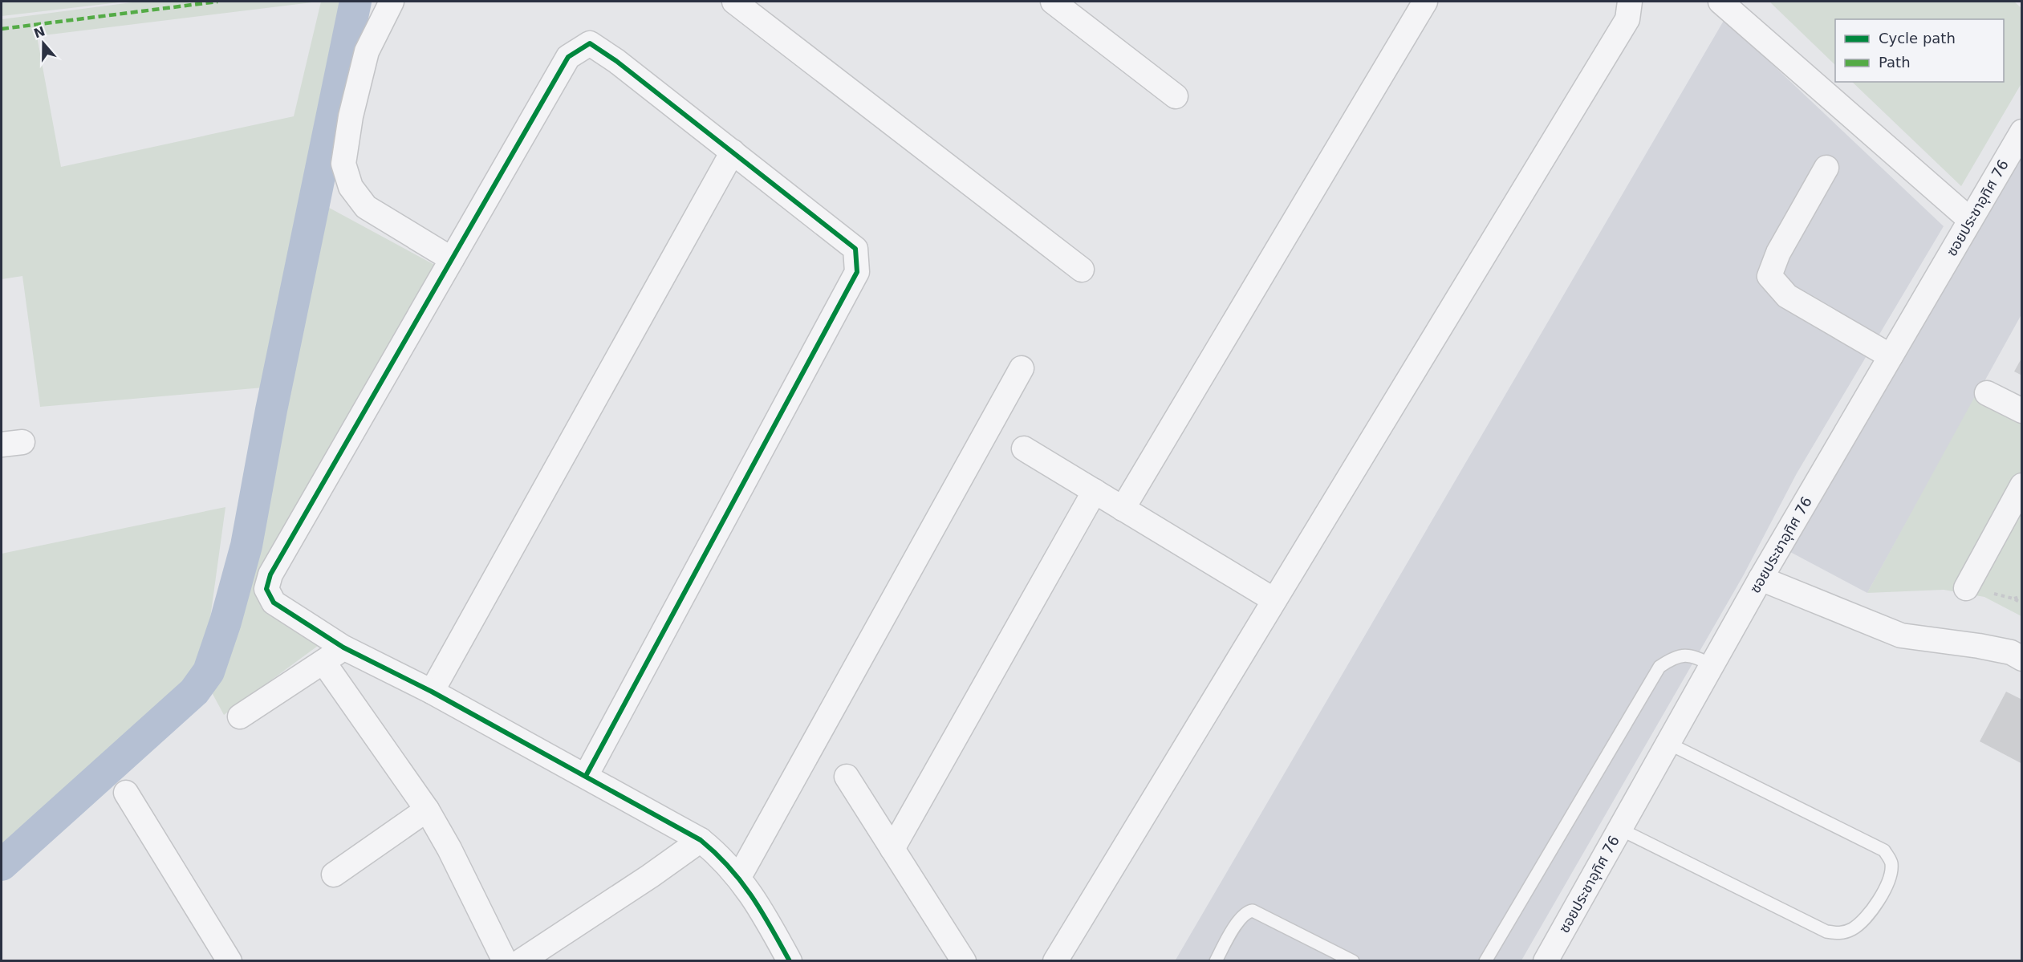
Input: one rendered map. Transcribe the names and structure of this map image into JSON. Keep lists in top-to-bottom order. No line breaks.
{"streets":{"street":["ซอยประชาอุทิศ 76"]},"legend":["Cycle path","Path"],"north":"top"}
